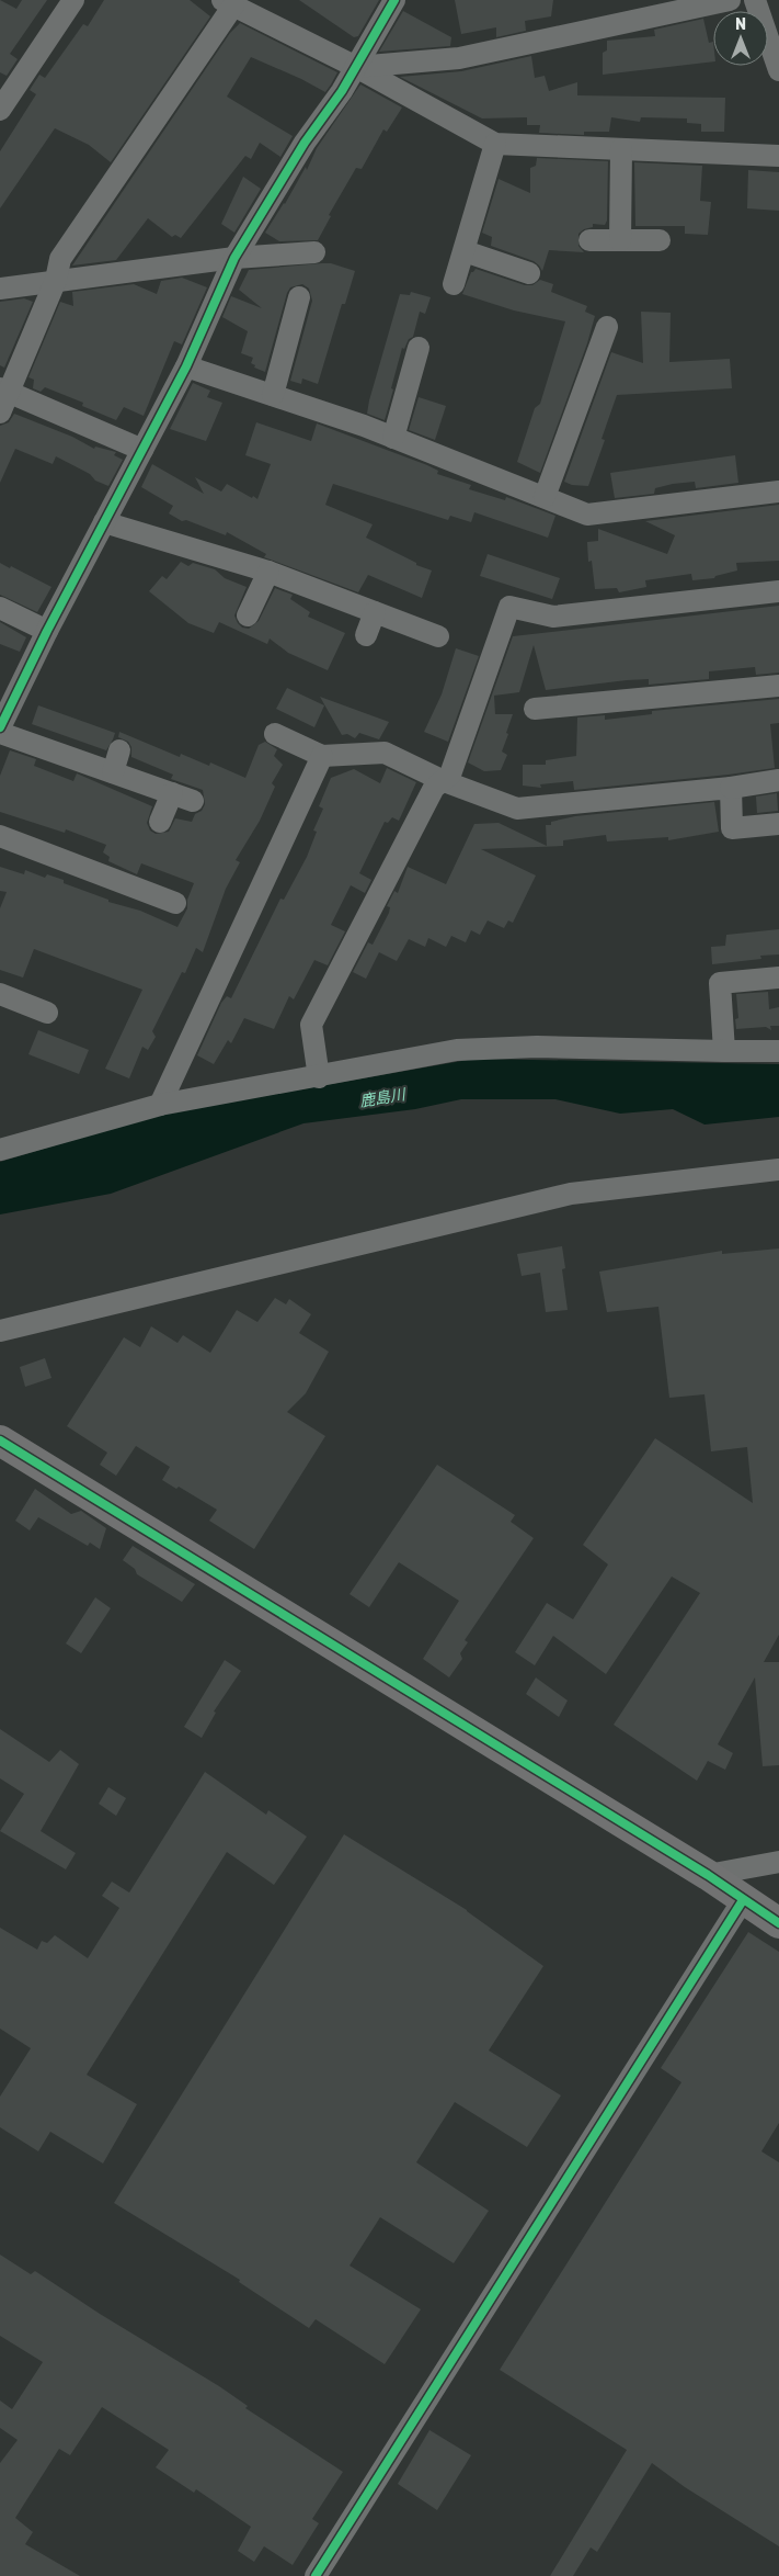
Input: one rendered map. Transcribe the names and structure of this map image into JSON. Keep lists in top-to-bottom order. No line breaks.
{"water":["鹿島川"],"north":"top"}
